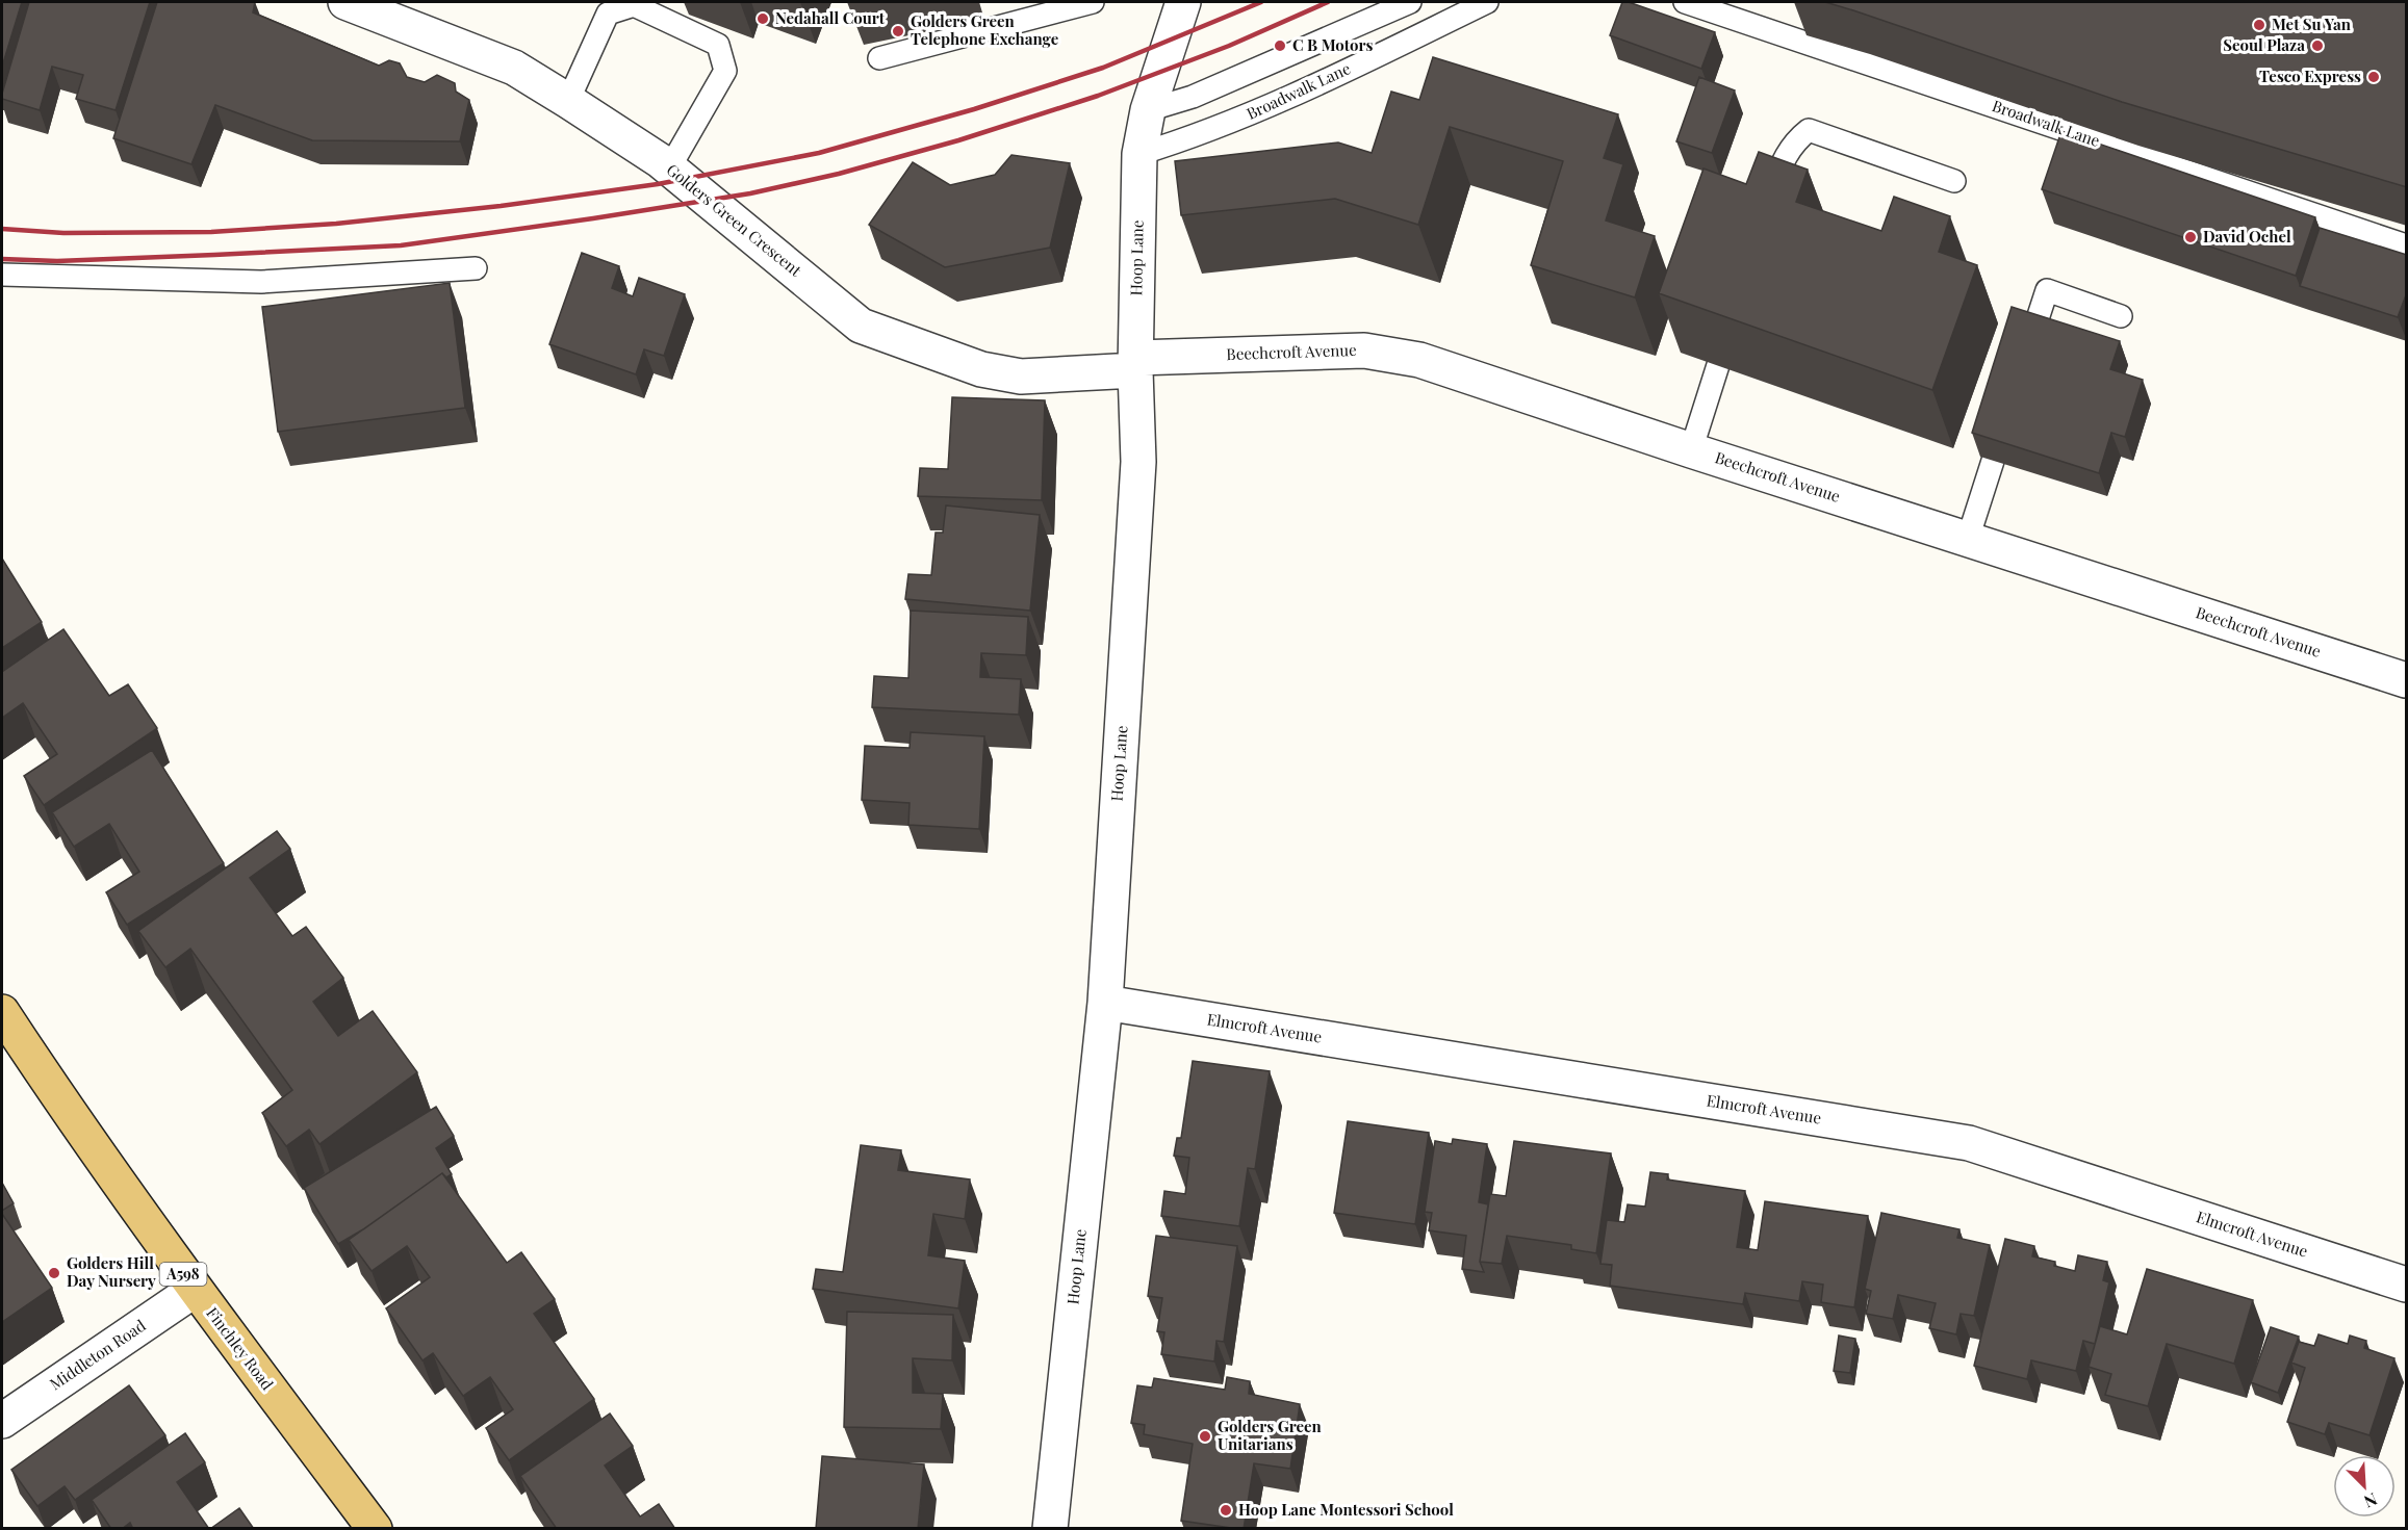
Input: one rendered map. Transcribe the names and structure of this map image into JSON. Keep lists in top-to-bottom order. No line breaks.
{"streets":{"main road":["A598","Finchley Road"],"street":["Golders Green Crescent","Hoop Lane","Beechcroft Avenue","Elmcroft Avenue","Middleton Road"],"lane":["Broadwalk Lane"]},"crossings":[["Broadwalk Lane","Hoop Lane"],["Golders Green Crescent","Hoop Lane"],["Golders Green Crescent","Beechcroft Avenue"],["Hoop Lane","Beechcroft Avenue"],["Hoop Lane","Elmcroft Avenue"],["Finchley Road","Middleton Road"]],"places":["Nedahall Court","Met Su Yan","Golders Green Telephone Exchange","C B Motors","Seoul Plaza","Tesco Express","David Ochel","Golders Hill Day Nursery","Golders Green Unitarians","Hoop Lane Montessori School"],"north":"bottom right"}
